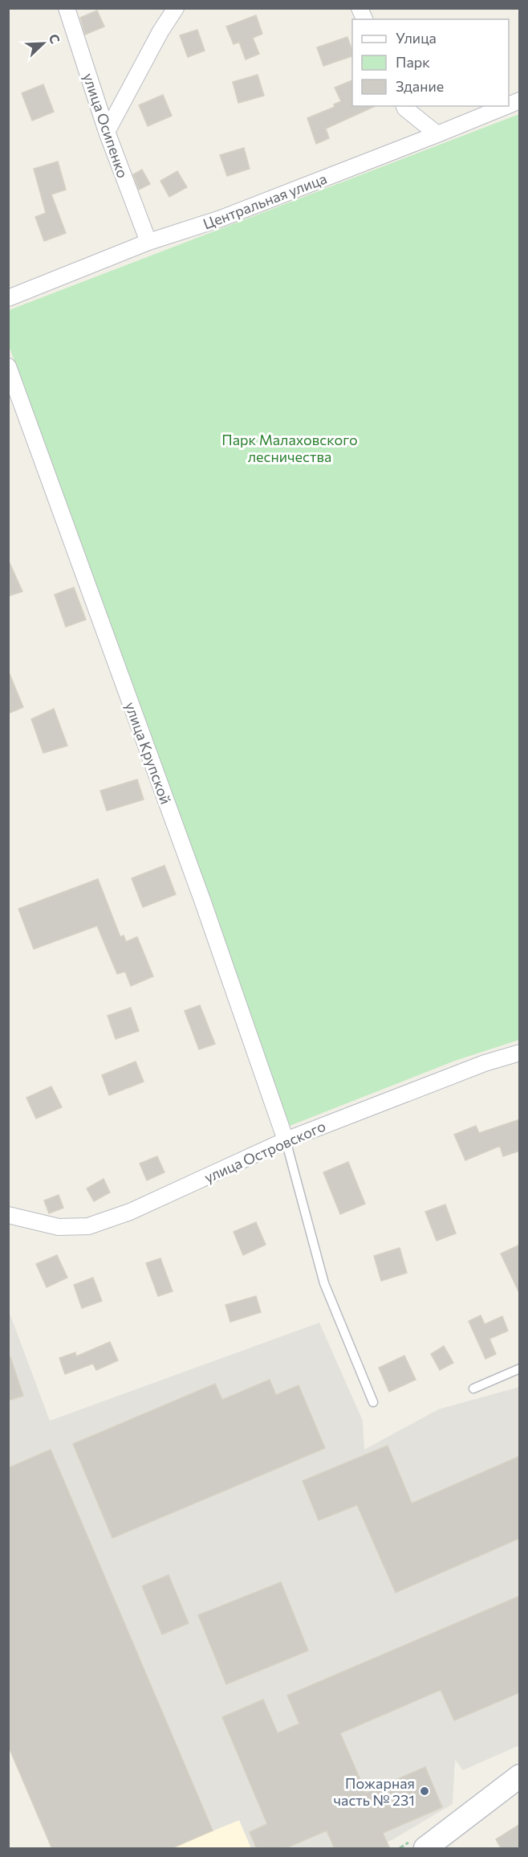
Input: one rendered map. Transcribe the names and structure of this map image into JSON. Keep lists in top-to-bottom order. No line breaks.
{"streets":{"street":["улица Осипенко","Центральная улица","улица Крупской","улица Островского"]},"crossings":[["улица Осипенко","Центральная улица"],["улица Крупской","улица Островского"]],"parks":["Парк Малаховского лесничества"],"places":["Пожарная часть № 231"],"legend":["Улица","Парк","Здание"],"north":"top right"}
